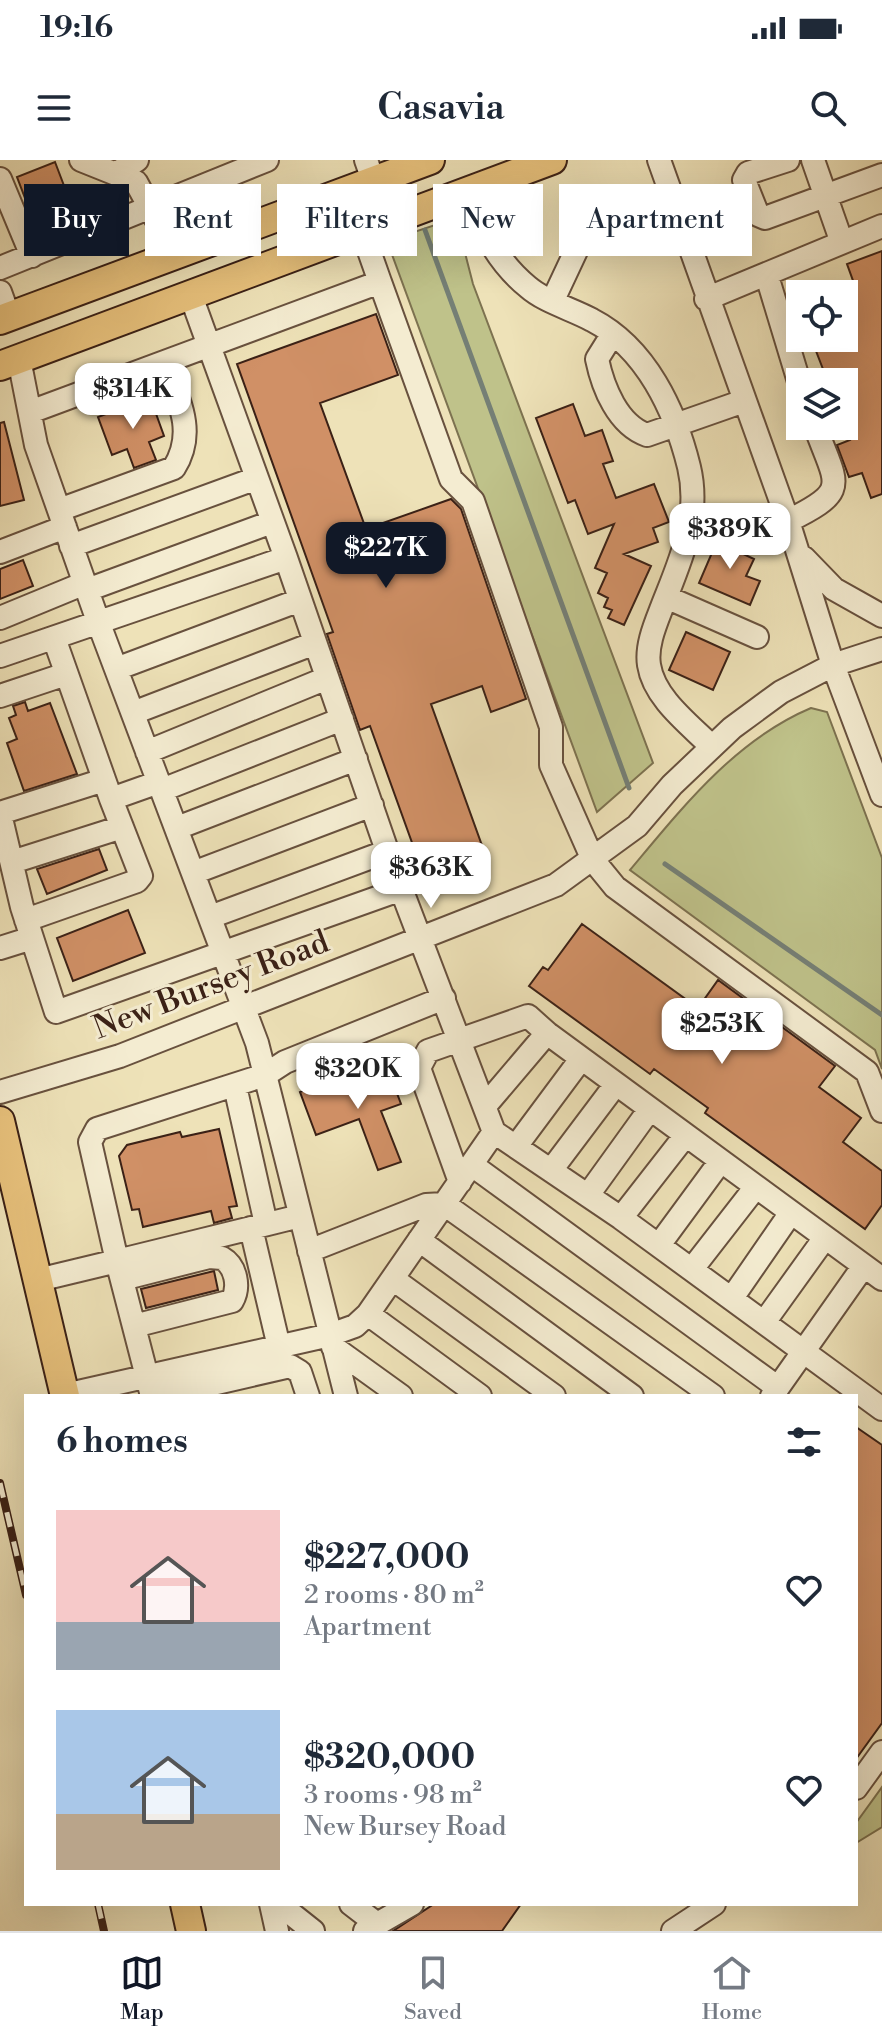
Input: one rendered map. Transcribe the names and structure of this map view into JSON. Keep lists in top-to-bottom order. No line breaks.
{"streets":{"street":["New Bursey Road"]},"page":{"status":"19:16","header":"Casavia","chip":["Buy","Rent","Filters","New","Apartment"],"price":["$314K","$389K","$227K","$363K","$253K","$320K"],"heading":"6 homes","list":[{"name":"$227,000","note":"2 rooms · 80 m² · Apartment"},{"name":"$320,000","note":"3 rooms · 98 m² · New Bursey Road"}],"tabs":["Map","Saved","Home"]}}
